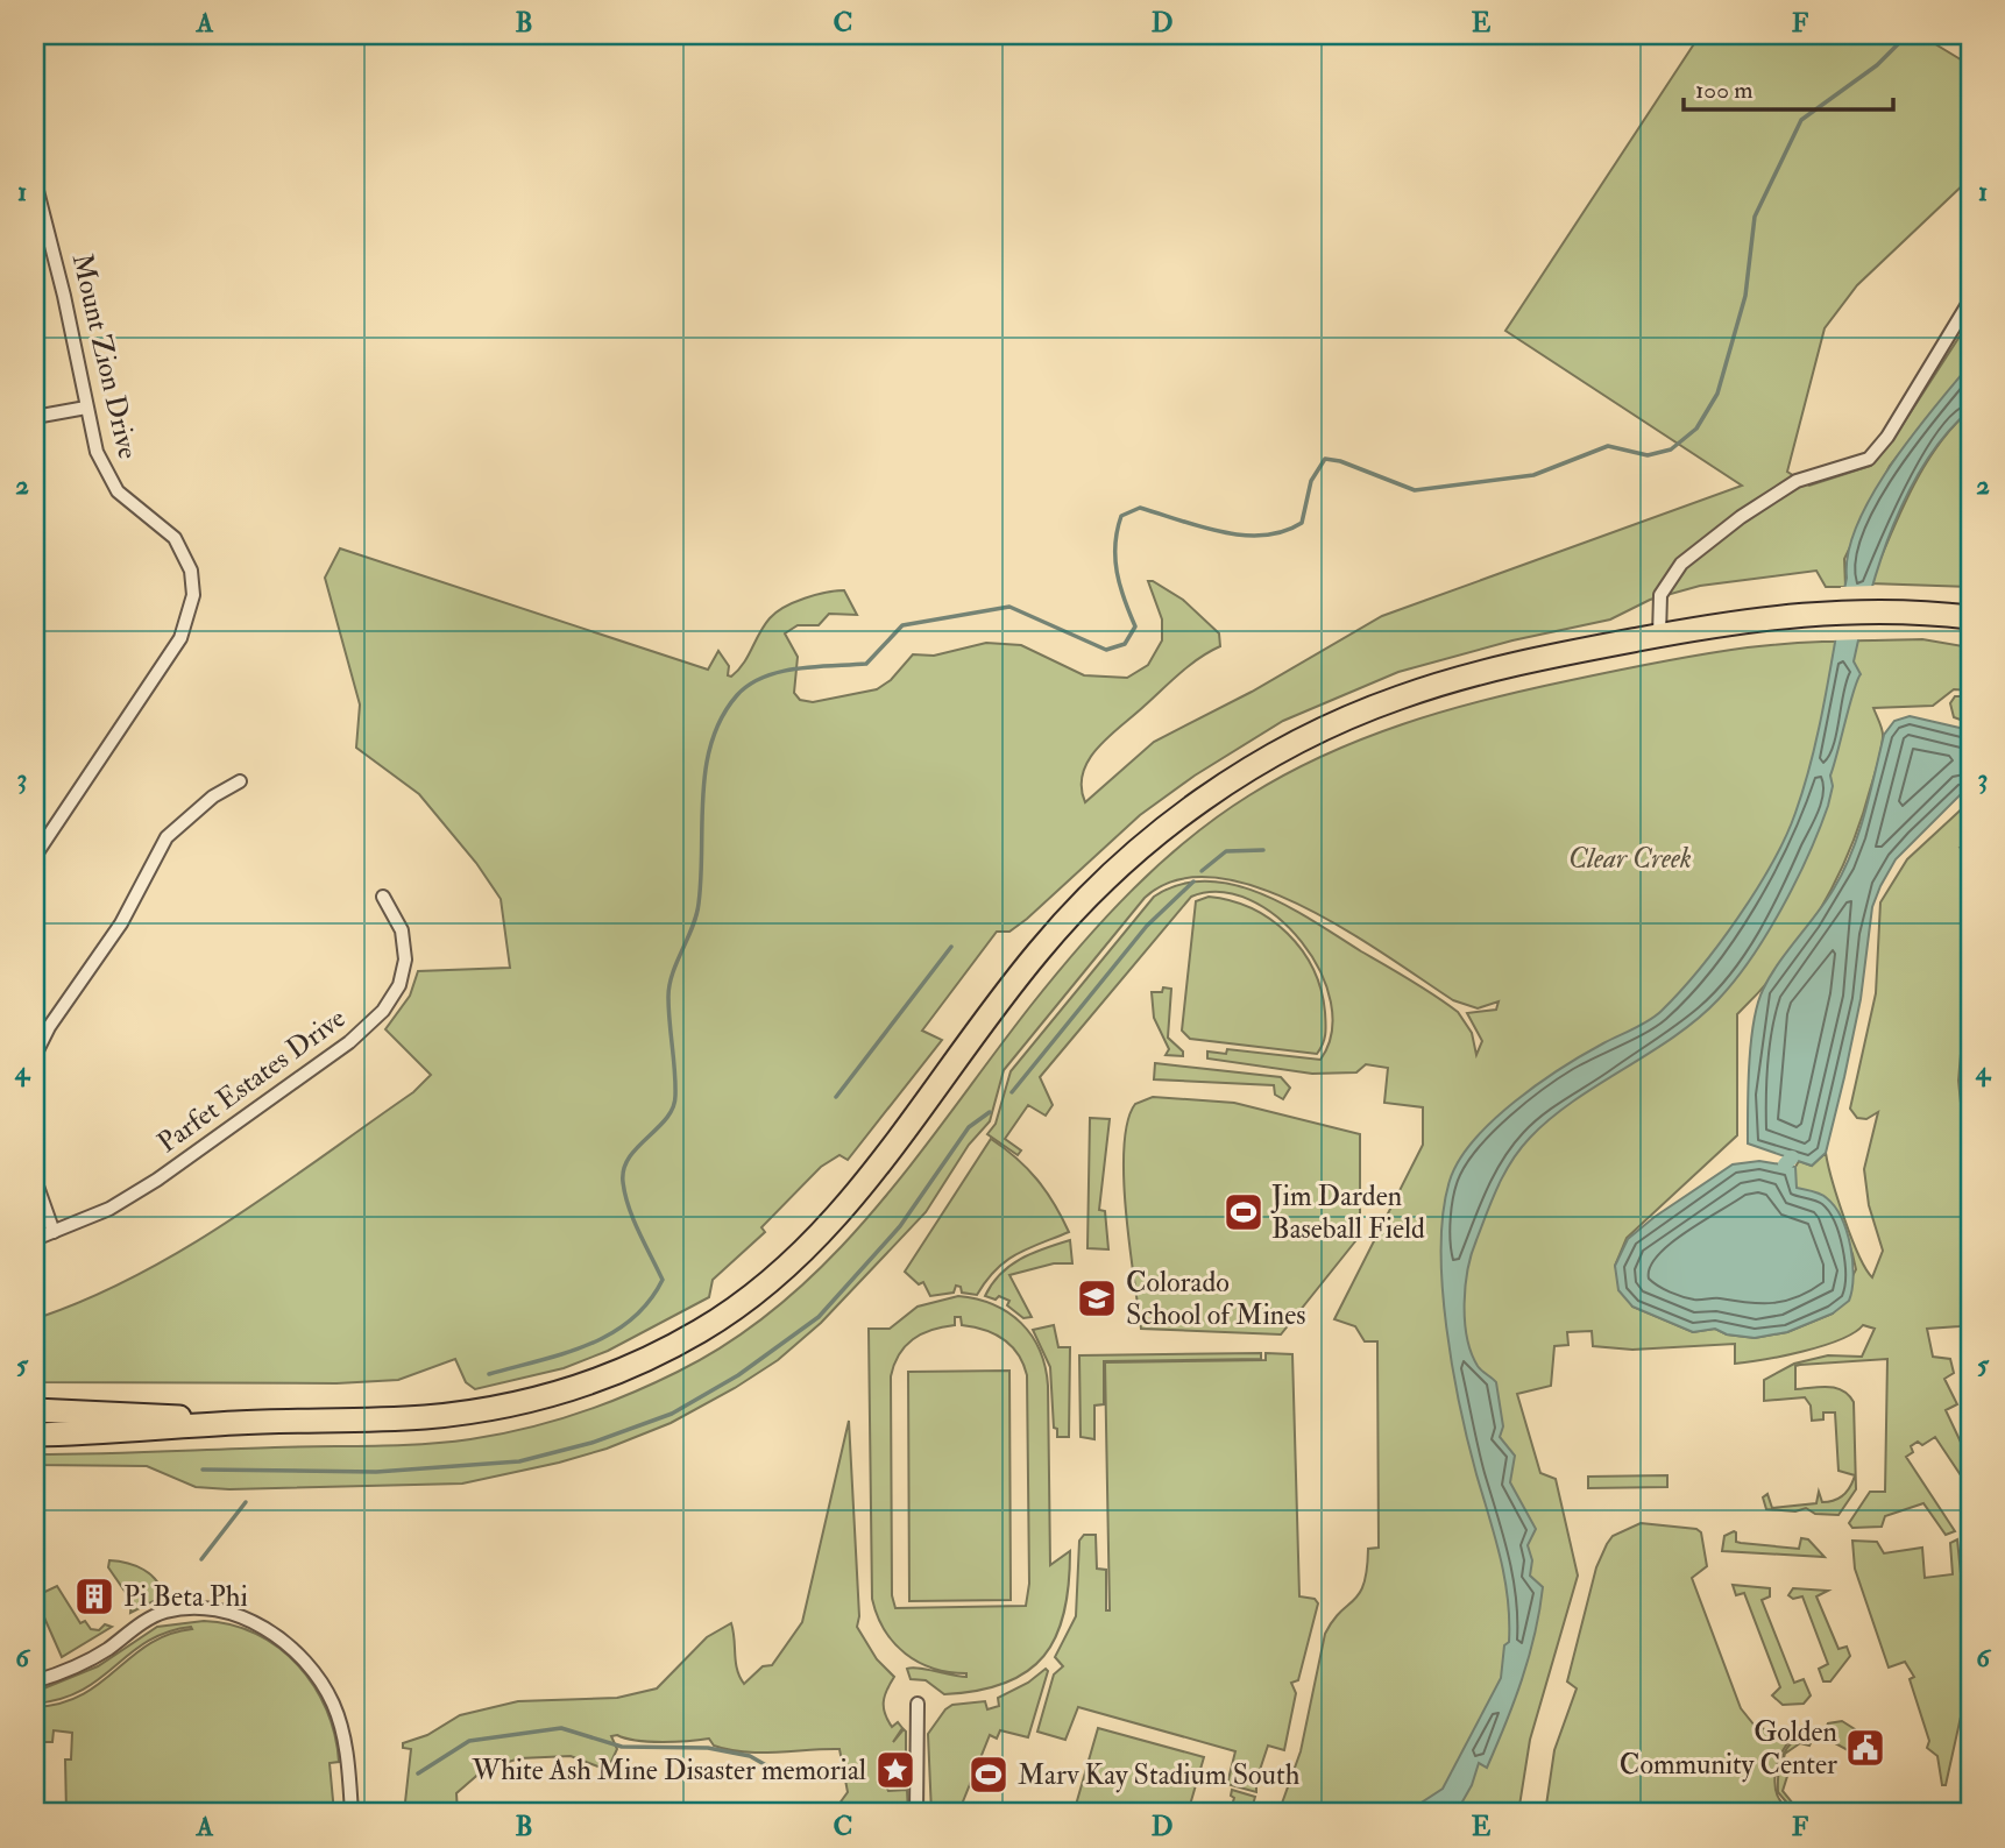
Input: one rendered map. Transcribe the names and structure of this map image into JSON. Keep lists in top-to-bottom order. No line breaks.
{"streets":{"street":["Mount Zion Drive","Parfet Estates Drive"]},"parks":["Clear Creek"],"places":{"sports":["Jim Darden Baseball Field","Marv Kay Stadium South"],"school or university":["Colorado School of Mines"],"building":["Pi Beta Phi"],"public building":["Golden Community Center"],"place":["White Ash Mine Disaster memorial"]},"scale_bar":"100 m","grid":{"columns":["A","B","C","D","E","F"],"rows":["1","2","3","4","5","6"]}}
